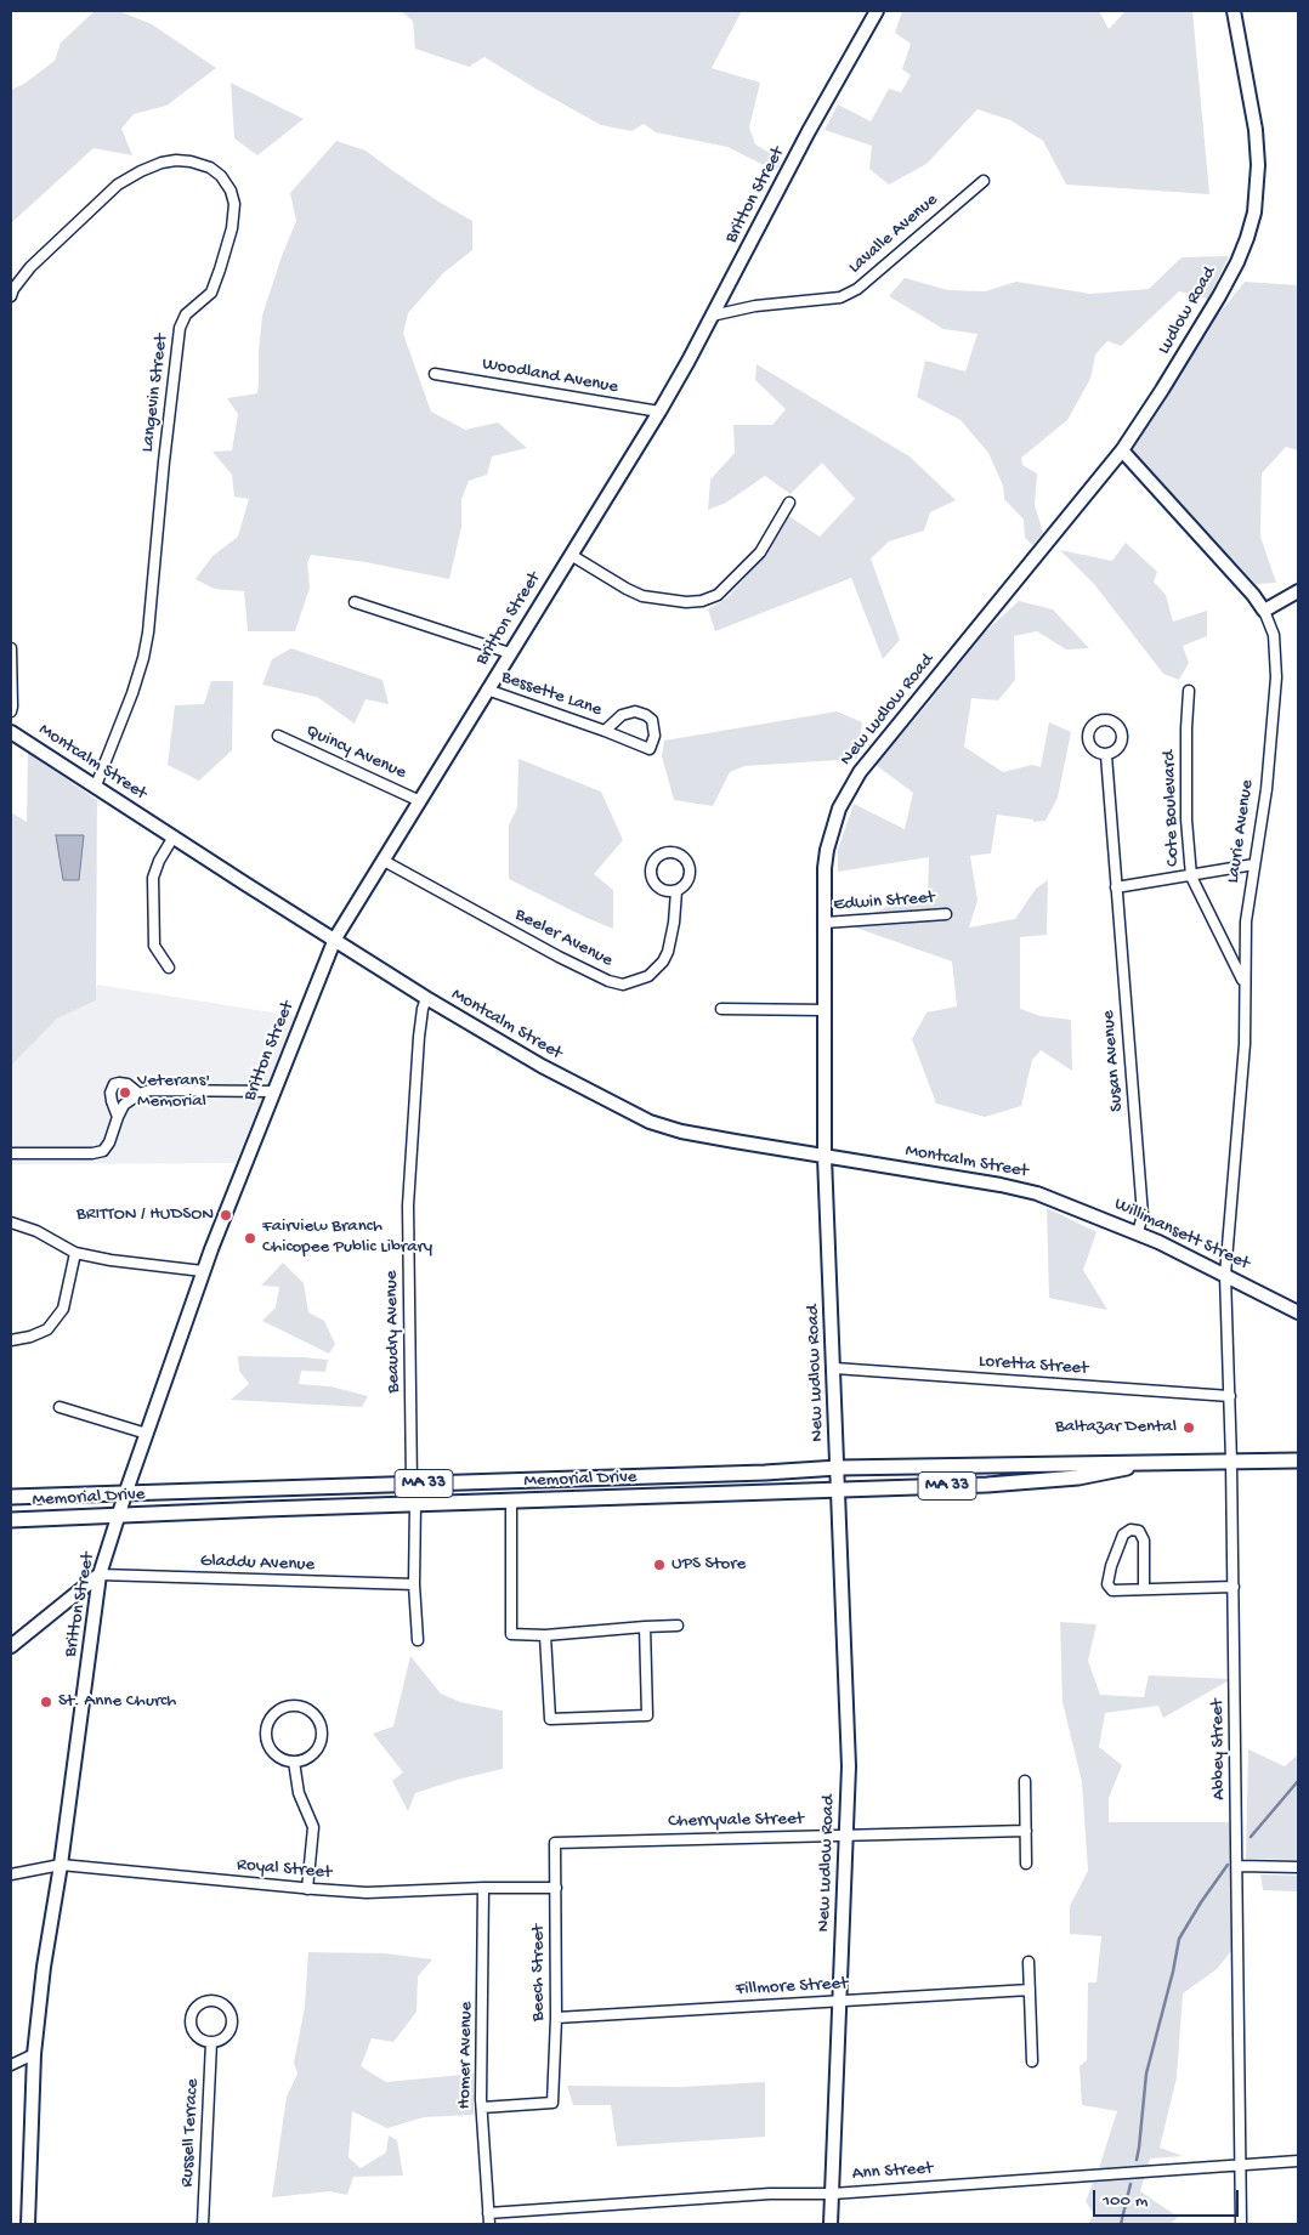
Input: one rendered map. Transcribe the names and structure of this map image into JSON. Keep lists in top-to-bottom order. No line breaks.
{"streets":{"main road":["Memorial Drive","MA 33"],"street":["Britton Street","Lavalle Avenue","Ludlow Road","Woodland Avenue","Langevin Street","Bessette Lane","New Ludlow Road","Quincy Avenue","Montcalm Street","Cote Boulevard","Laurie Avenue","Edwin Street","Beeler Avenue","Susan Avenue","Willimansett Street","Beaudry Avenue","Loretta Street","Gladdu Avenue","Abbey Street","Cherryvale Street","Royal Street","Beech Street","Fillmore Street","Homer Avenue","Russell Terrace","Ann Street"]},"crossings":[["Britton Street","Lavalle Avenue"],["Britton Street","Woodland Avenue"],["Britton Street","Bessette Lane"],["Britton Street","Quincy Avenue"],["Britton Street","Montcalm Street"],["Britton Street","Beeler Avenue"],["Britton Street","Memorial Drive"],["Britton Street","Gladdu Avenue"],["Britton Street","Royal Street"],["Ludlow Road","New Ludlow Road"],["Ludlow Road","Laurie Avenue"],["Langevin Street","Montcalm Street"],["New Ludlow Road","Montcalm Street"],["New Ludlow Road","Edwin Street"],["New Ludlow Road","Loretta Street"],["New Ludlow Road","Memorial Drive"],["New Ludlow Road","Cherryvale Street"],["New Ludlow Road","Fillmore Street"],["New Ludlow Road","Ann Street"],["Montcalm Street","Willimansett Street"],["Montcalm Street","Beaudry Avenue"],["Cote Boulevard","Laurie Avenue"],["Laurie Avenue","Willimansett Street"],["Laurie Avenue","Abbey Street"],["Susan Avenue","Willimansett Street"],["Willimansett Street","Abbey Street"],["Beaudry Avenue","Memorial Drive"],["Loretta Street","Abbey Street"],["Memorial Drive","Abbey Street"],["Abbey Street","Ann Street"],["Cherryvale Street","Beech Street"],["Royal Street","Beech Street"],["Royal Street","Homer Avenue"],["Beech Street","Fillmore Street"],["Beech Street","Homer Avenue"],["Homer Avenue","Ann Street"]],"places":["Veterans' Memorial","BRITTON / HUDSON","Fairview Branch Chicopee Public Library","Baltazar Dental","UPS Store","St. Anne Church"],"scale_bar":"100 m"}
